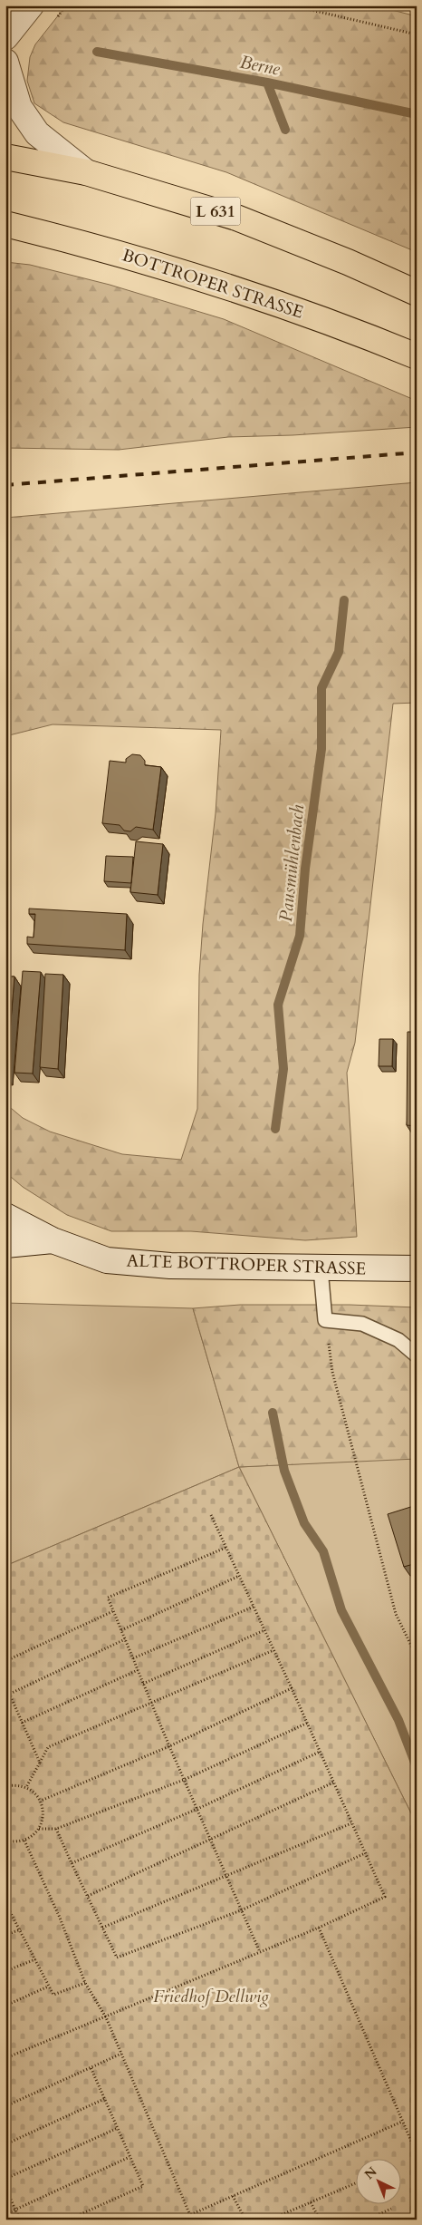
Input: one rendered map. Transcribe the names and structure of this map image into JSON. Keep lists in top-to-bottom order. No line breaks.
{"streets":{"main road":["L 631","BOTTROPER STRASSE"],"street":["ALTE BOTTROPER STRASSE"]},"water":["Berne","Pausmühlenbach"],"parks":["Friedhof Dellwig"],"north":"top left"}
